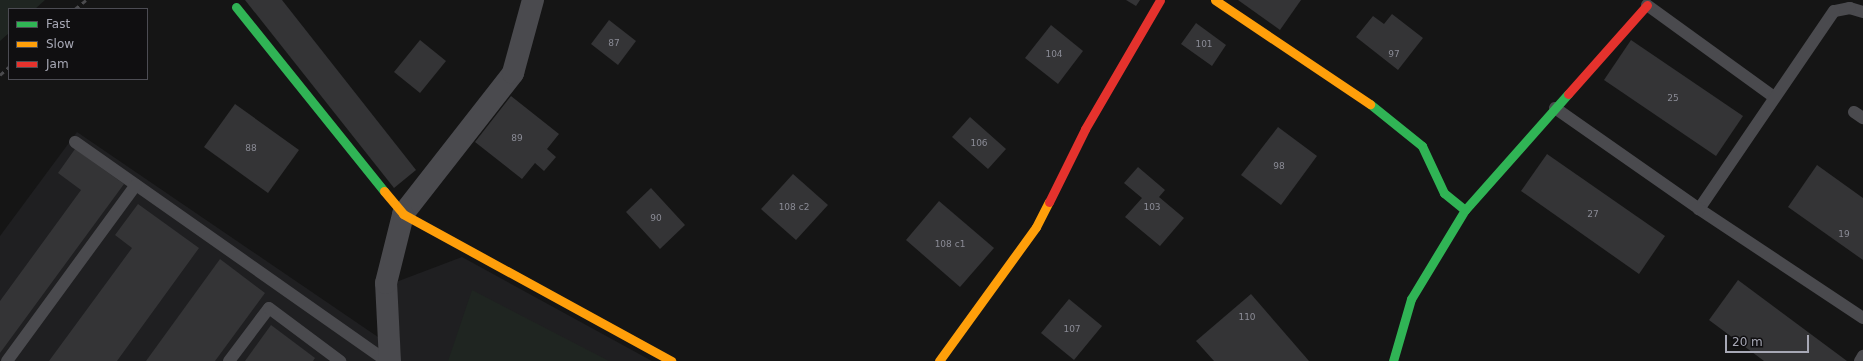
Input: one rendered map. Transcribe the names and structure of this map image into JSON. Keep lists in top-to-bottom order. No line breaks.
{"house_numbers":["87","101","104","97","25","89","106","88","98","108 с2","103","27","90","19","108 с1","110","107"],"legend":["Fast","Slow","Jam"],"scale_bar":"20 m"}
